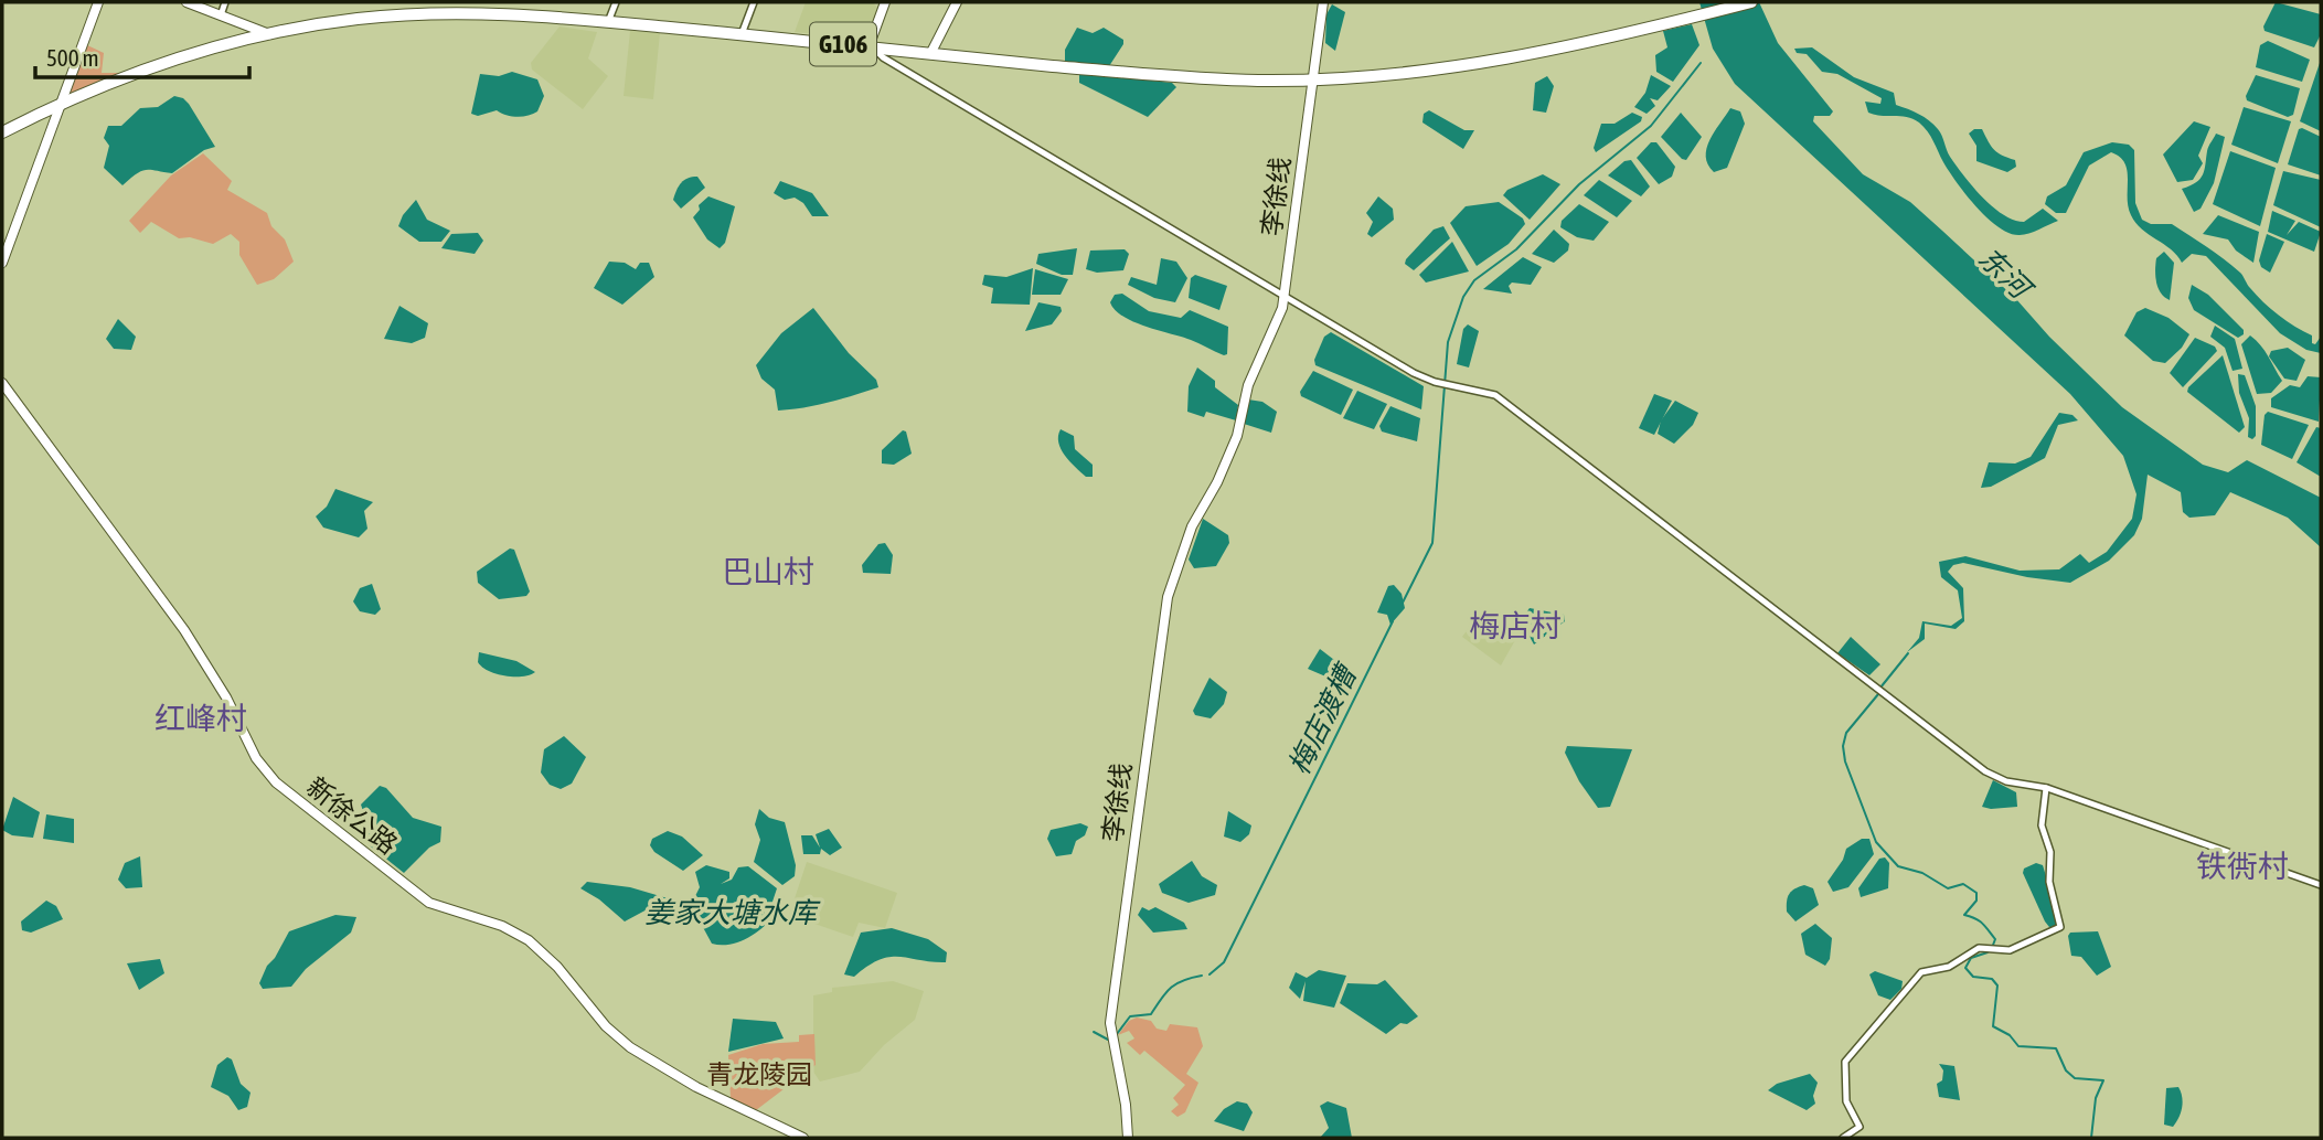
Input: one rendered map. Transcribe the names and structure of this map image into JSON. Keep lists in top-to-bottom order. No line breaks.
{"streets":{"highway":["G106"],"main road":["李徐线","新徐公路"]},"crossings":[["G106","李徐线"]],"districts":["巴山村","梅店村","红峰村","铁衖村"],"water":["东河","梅店渡槽","姜家大塘水库"],"parks":["青龙陵园"],"scale_bar":"500 m"}
